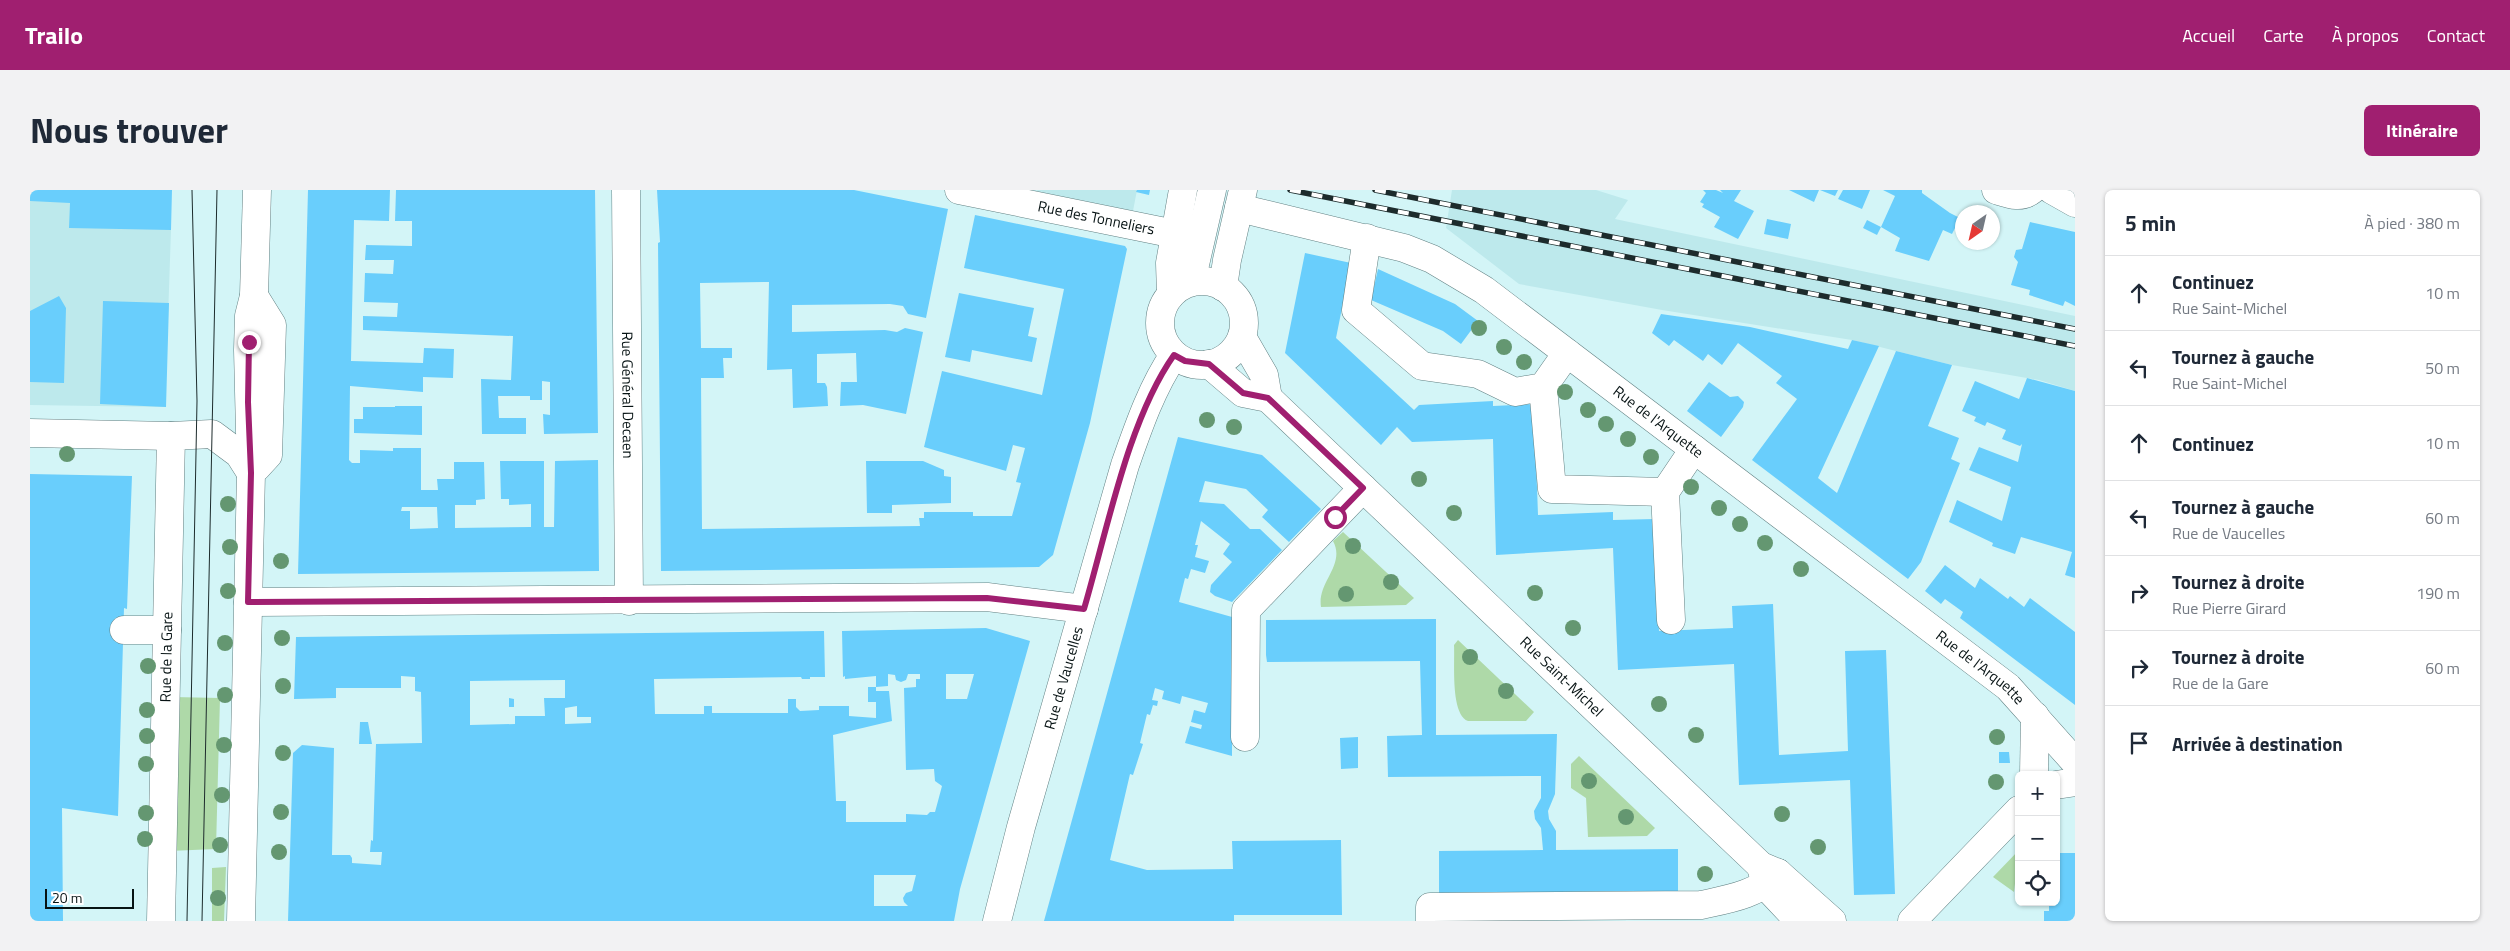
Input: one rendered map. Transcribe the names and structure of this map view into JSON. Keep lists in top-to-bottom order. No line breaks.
{"streets":{"main road":["Rue des Tonneliers","Rue Général Decaen","Rue de l'Arquette","Rue de la Gare","Rue Saint-Michel","Rue de Vaucelles"]},"scale_bar":"20 m","north":"bottom left","page":{"header":"Trailo","nav":["Accueil","Carte","À propos","Contact"],"title":"Nous trouver","buttons":"Itinéraire","heading":["5 min","À pied · 380 m"],"list":[["Continuez","Rue Saint-Michel","10 m"],["Tournez à gauche","Rue Saint-Michel","50 m"],["Continuez","10 m"],["Tournez à gauche","Rue de Vaucelles","60 m"],["Tournez à droite","Rue Pierre Girard","190 m"],["Tournez à droite","Rue de la Gare","60 m"],"Arrivée à destination"],"map_buttons":["+","−"],"scale":"20 m"}}
